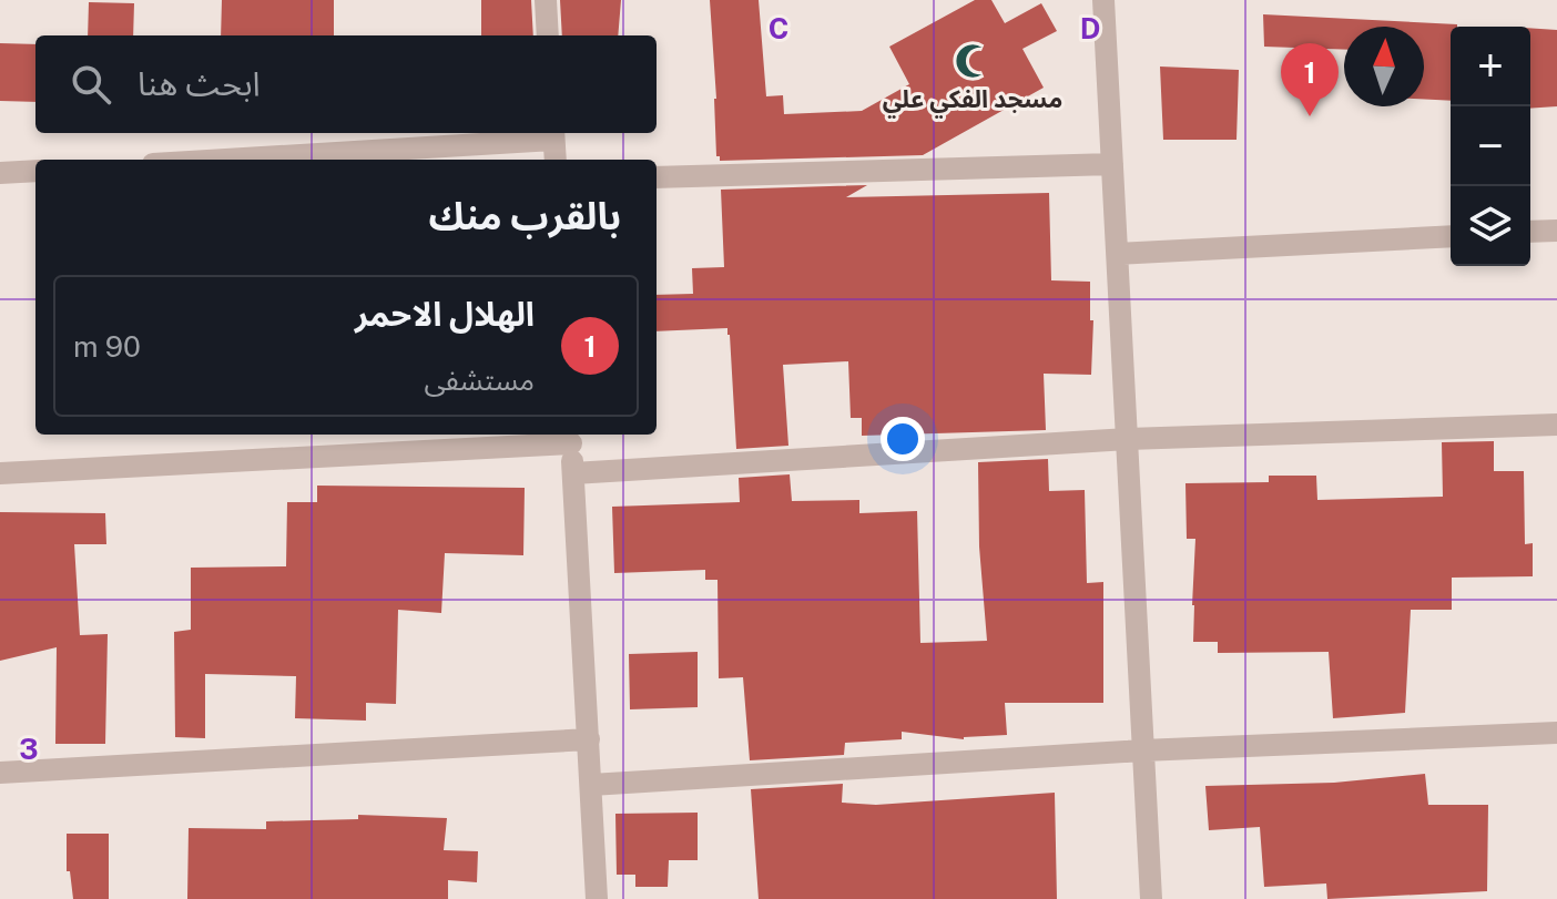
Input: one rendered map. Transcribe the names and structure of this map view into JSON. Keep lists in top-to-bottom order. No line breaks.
{"places":{"mosque":["مسجد الفكي علي"]},"north":"top","page":{"map_buttons":["+","−"],"search":"ابحث هنا","pins":"1","heading":"بالقرب منك","list":[{"mark":"1","name":"الهلال الاحمر","note":"مستشفى","value":"90 m"}]},"grid":{"columns":["C","D"],"rows":["3"]}}
